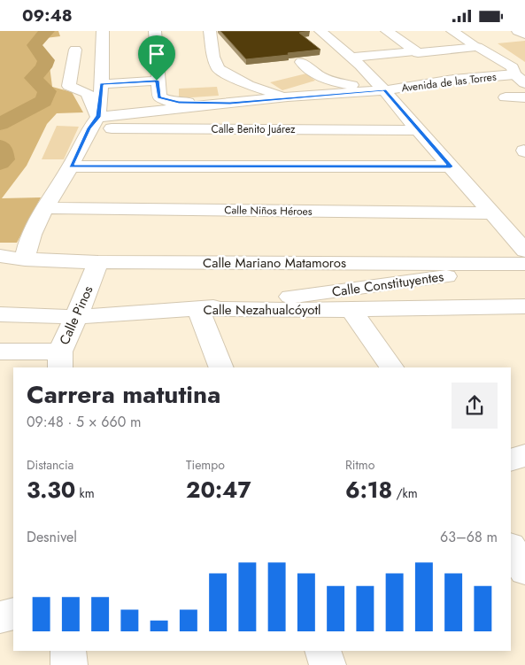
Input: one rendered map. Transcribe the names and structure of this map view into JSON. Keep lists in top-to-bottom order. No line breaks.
{"streets":{"street":["Avenida de las Torres","Calle Benito Juárez","Calle Niños Héroes","Calle Mariano Matamoros","Calle Constituyentes","Calle Nezahualcóyotl","Calle Pinos"]},"crossings":[["Calle Mariano Matamoros","Calle Constituyentes"],["Calle Mariano Matamoros","Calle Pinos"],["Calle Constituyentes","Calle Nezahualcóyotl"],["Calle Nezahualcóyotl","Calle Pinos"]],"page":{"status":"09:48","heading":["Carrera matutina","09:48 · 5 × 660 m"],"stats":[["Distancia","3.30 km"],["Tiempo","20:47"],["Ritmo","6:18 /km"]],"chart":["Desnivel","63–68 m"]}}
